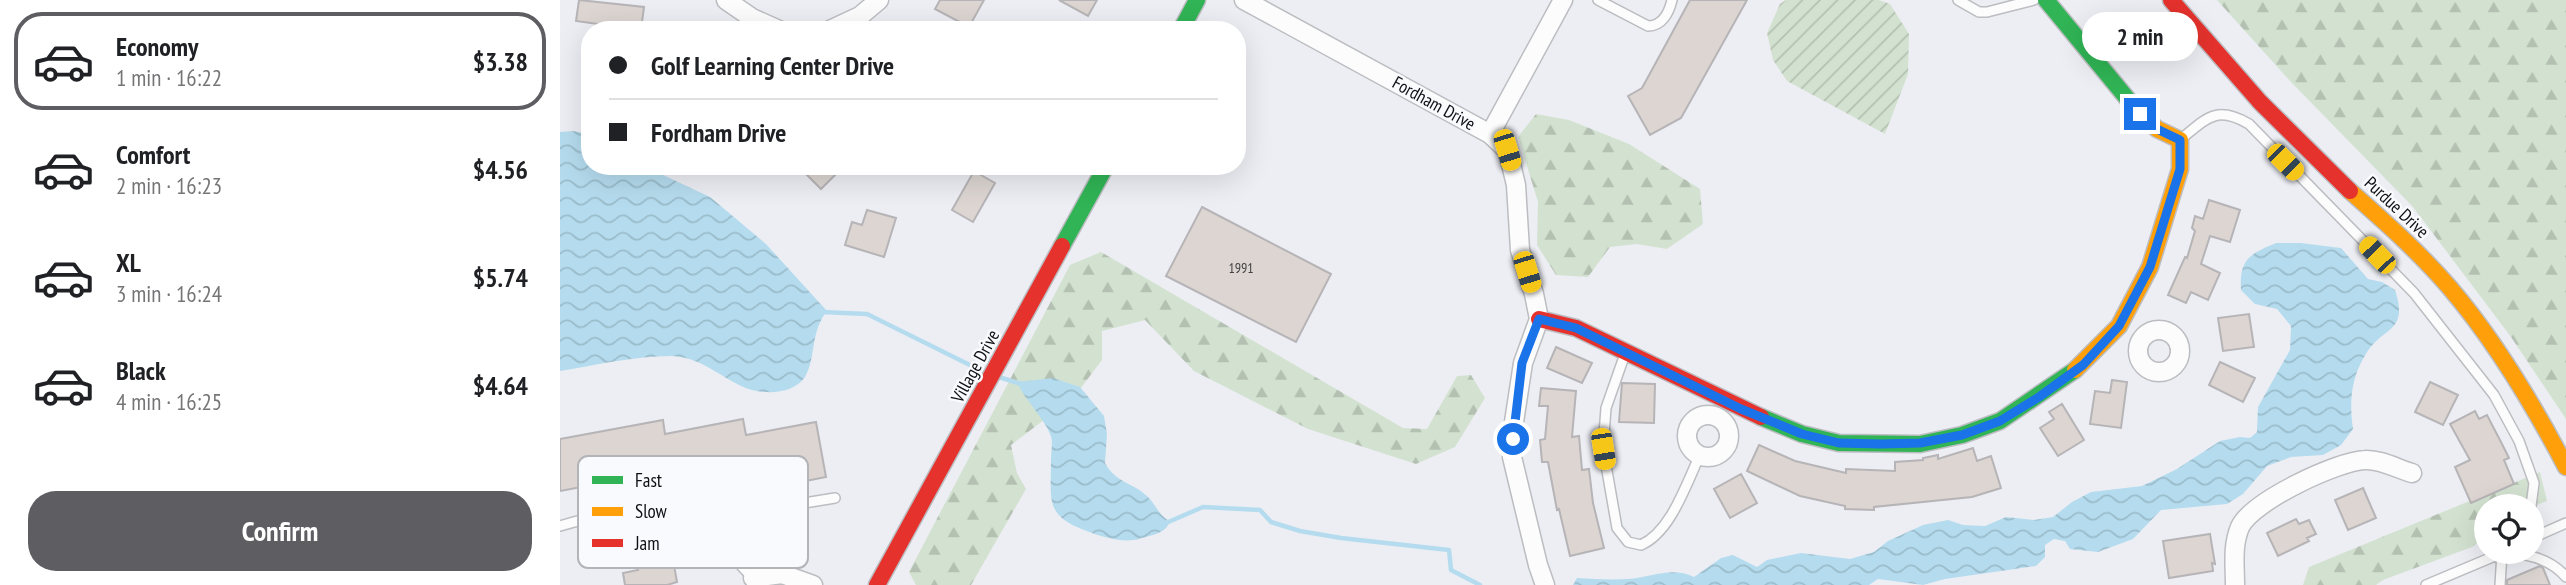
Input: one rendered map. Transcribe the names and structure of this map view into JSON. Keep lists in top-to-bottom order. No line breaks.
{"streets":{"street":["Fordham Drive","Purdue Drive","Village Drive"]},"house_numbers":["1991"],"legend":["Fast","Slow","Jam"],"page":{"list":[{"name":"Economy","note":"1 min · 16:22","value":"$3.38"},{"name":"Comfort","note":"2 min · 16:23","value":"$4.56"},{"name":"XL","note":"3 min · 16:24","value":"$5.74"},{"name":"Black","note":"4 min · 16:25","value":"$4.64"}],"bubble":"2 min","banner":["Golf Learning Center Drive","Fordham Drive"],"buttons":"Confirm"}}
